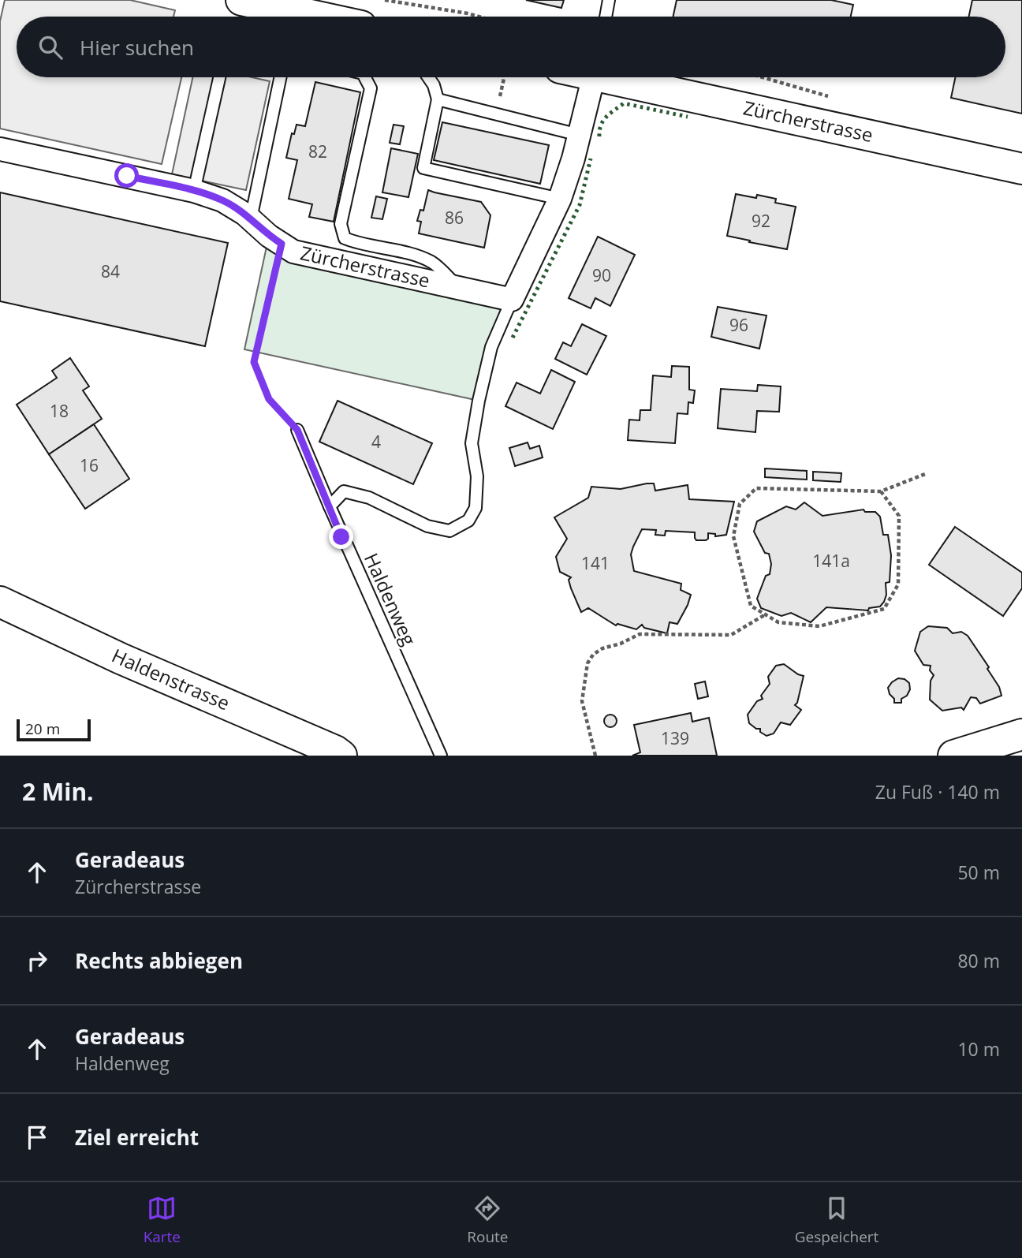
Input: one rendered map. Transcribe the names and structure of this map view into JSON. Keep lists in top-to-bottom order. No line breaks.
{"streets":{"main road":["Zürcherstrasse","Haldenstrasse"],"lane":["Haldenweg"]},"house_numbers":["82","86","92","84","90","96","18","4","16","141a","141","139"],"scale_bar":"20 m","page":{"search":"Hier suchen","scale":"20 m","heading":["2 Min.","Zu Fuß · 140 m"],"list":[["Geradeaus","Zürcherstrasse","50 m"],["Rechts abbiegen","80 m"],["Geradeaus","Haldenweg","10 m"],"Ziel erreicht"],"nav":["Karte","Route","Gespeichert"]}}
